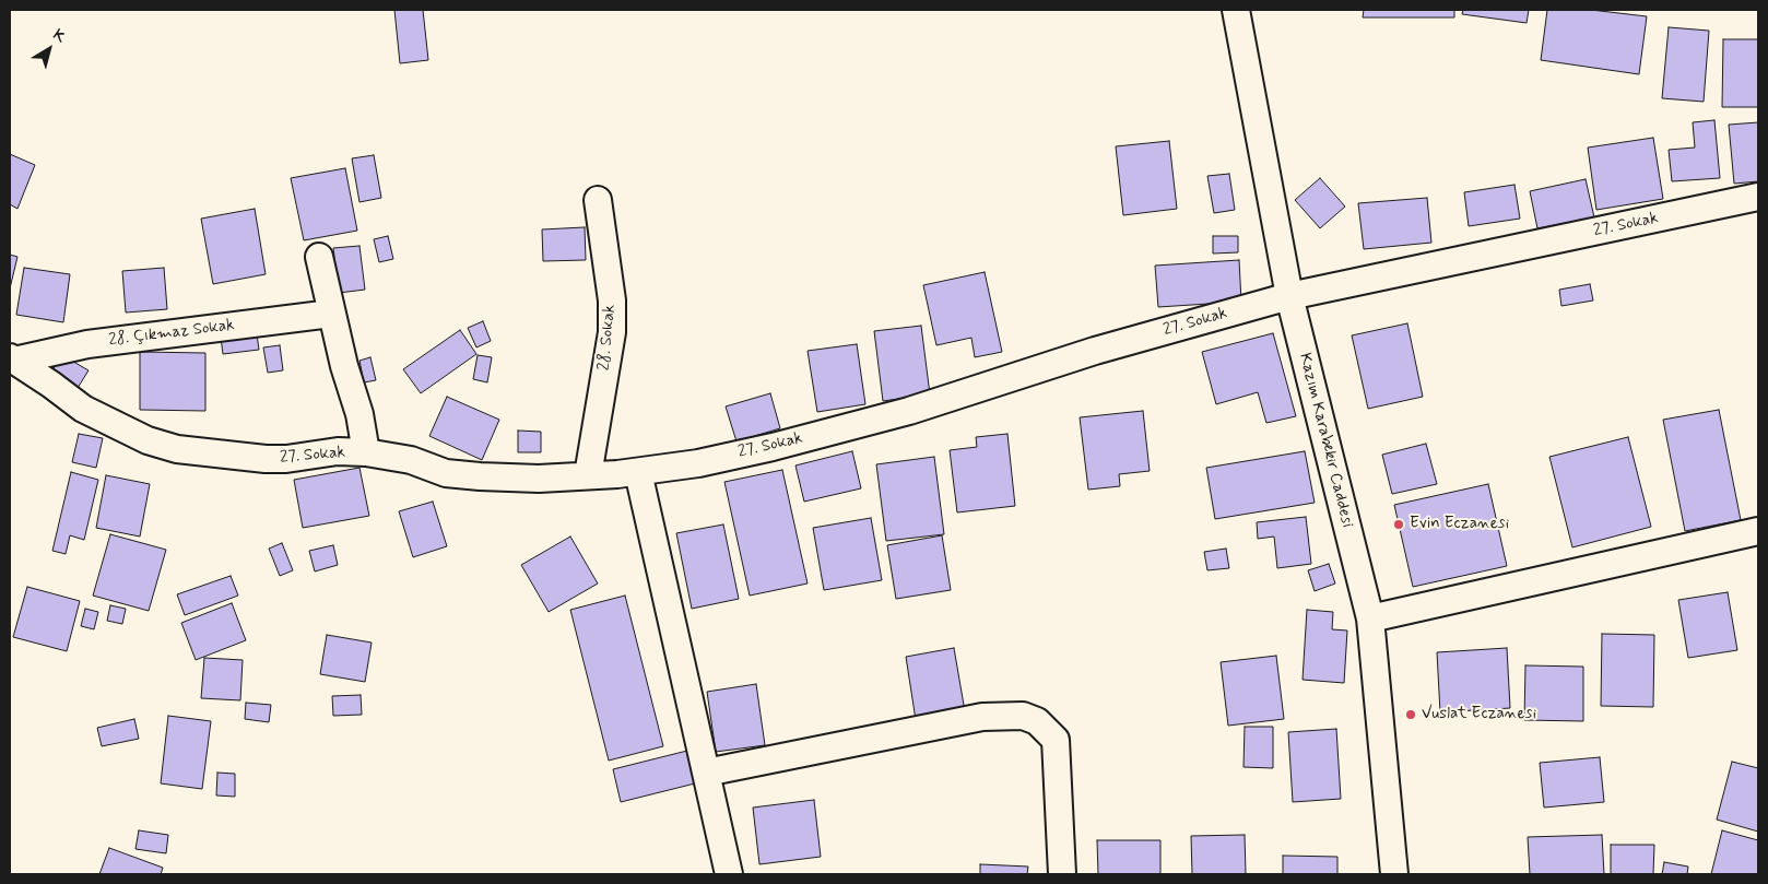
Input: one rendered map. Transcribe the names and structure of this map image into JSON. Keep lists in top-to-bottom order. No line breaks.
{"streets":{"street":["27. Sokak","28. Çıkmaz Sokak","28. Sokak","Kazım Karabekir Caddesi"]},"crossings":[["27. Sokak","28. Çıkmaz Sokak"],["27. Sokak","28. Sokak"],["27. Sokak","Kazım Karabekir Caddesi"]],"places":["Evin Eczanesi","Vuslat Eczanesi"],"north":"top right"}
